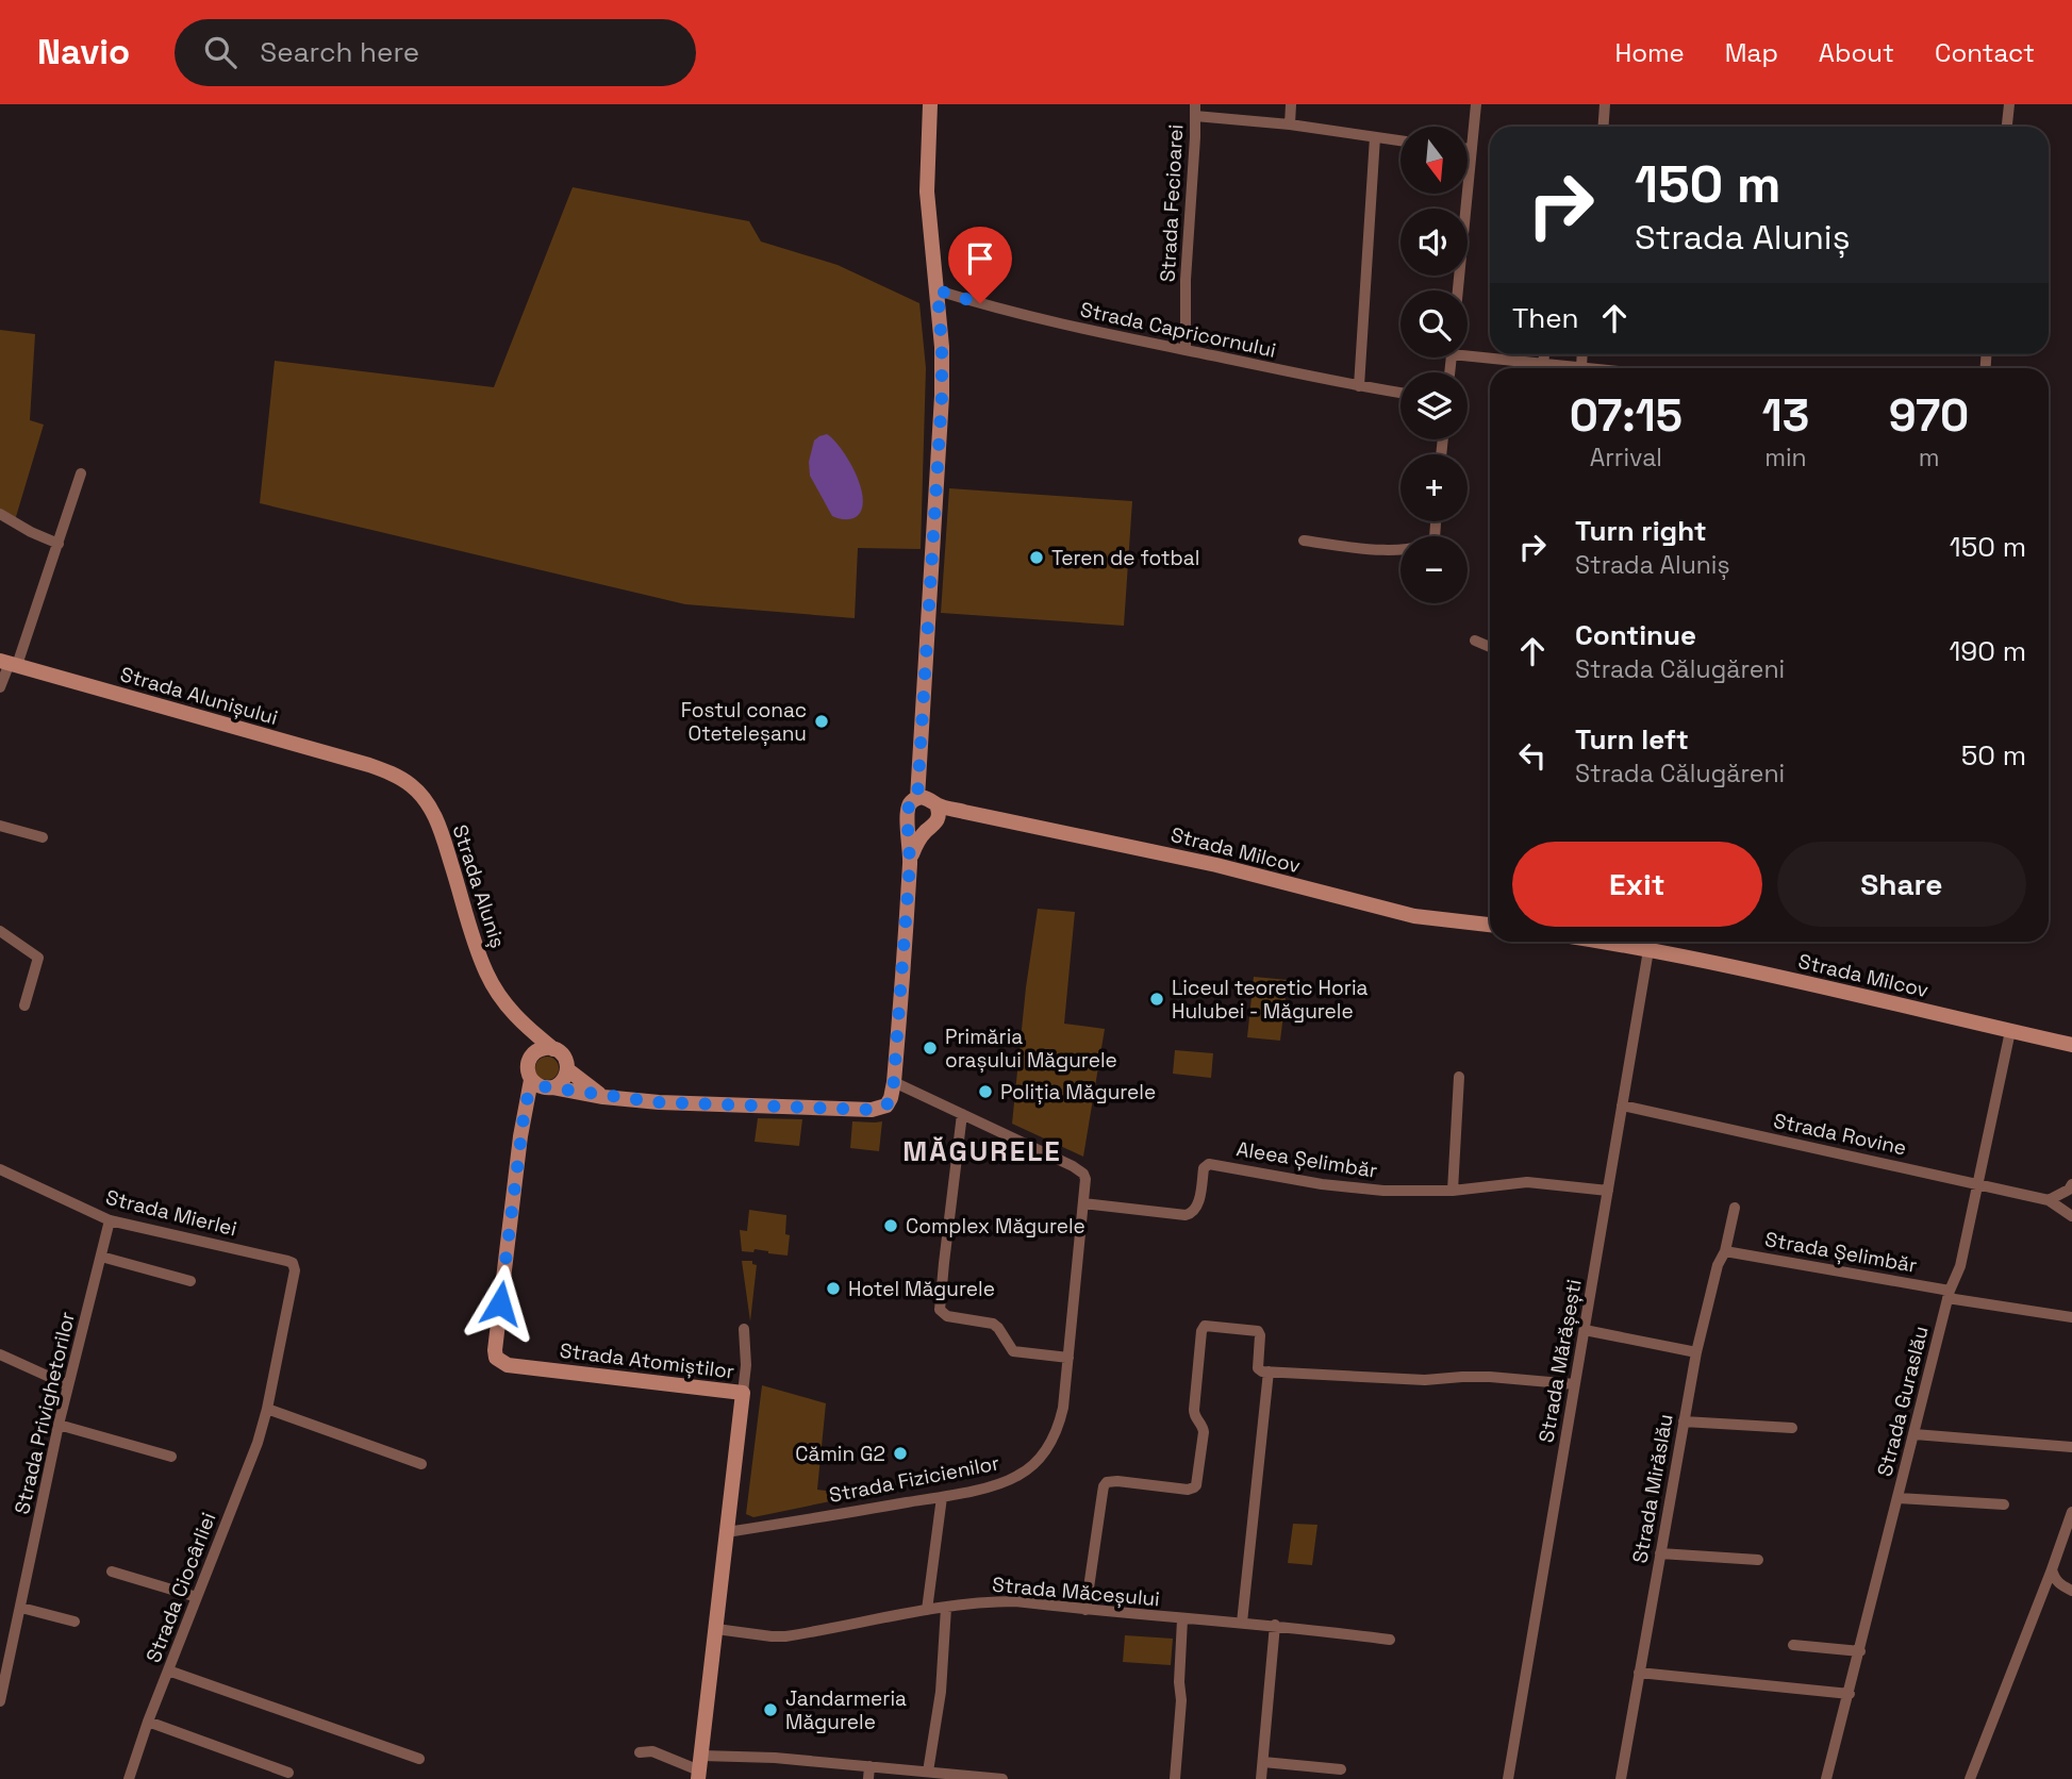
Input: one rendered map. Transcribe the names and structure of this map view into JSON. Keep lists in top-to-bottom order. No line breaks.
{"streets":{"main road":["Strada Alunișului","Strada Milcov","Strada Aluniș","Strada Atomiștilor"],"street":["Strada Fecioarei","Strada Capricornului","Strada Rovine","Aleea Șelimbăr","Strada Mierlei","Strada Șelimbăr","Strada Mărășești","Strada Guraslău","Strada Privighetorilor","Strada Fizicienilor","Strada Mirăslău","Strada Ciocârliei","Strada Măceșului"]},"crossings":[["Strada Fecioarei","Strada Capricornului"],["Strada Alunișului","Strada Aluniș"],["Strada Milcov","Strada Mărășești"],["Strada Milcov","Strada Guraslău"],["Strada Aluniș","Strada Atomiștilor"],["Strada Rovine","Strada Mărășești"],["Strada Rovine","Strada Guraslău"],["Aleea Șelimbăr","Strada Mărășești"],["Aleea Șelimbăr","Strada Fizicienilor"],["Strada Mierlei","Strada Privighetorilor"],["Strada Mierlei","Strada Ciocârliei"],["Strada Șelimbăr","Strada Guraslău"],["Strada Șelimbăr","Strada Mirăslău"],["Strada Atomiștilor","Strada Fizicienilor"],["Strada Atomiștilor","Strada Măceșului"]],"districts":["MĂGURELE"],"places":["Teren de fotbal","Fostul conac Oteteleșanu","Liceul teoretic Horia Hulubei - Măgurele","Primăria orașului Măgurele","Poliția Măgurele","Complex Măgurele","Hotel Măgurele","Cămin G2","Jandarmeria Măgurele"],"north":"bottom","page":{"header":"Navio","search":"Search here","nav":["Home","Map","About","Contact"],"map_buttons":["+","−"],"turn":["150 m","Strada Aluniș"],"then":"Then","eta":["07:15","Arrival","13","min","970","m"],"list":[{"name":"Turn right","note":"Strada Aluniș","value":"150 m"},{"name":"Continue","note":"Strada Călugăreni","value":"190 m"},{"name":"Turn left","note":"Strada Călugăreni","value":"50 m"}],"buttons":["Exit","Share"]}}
